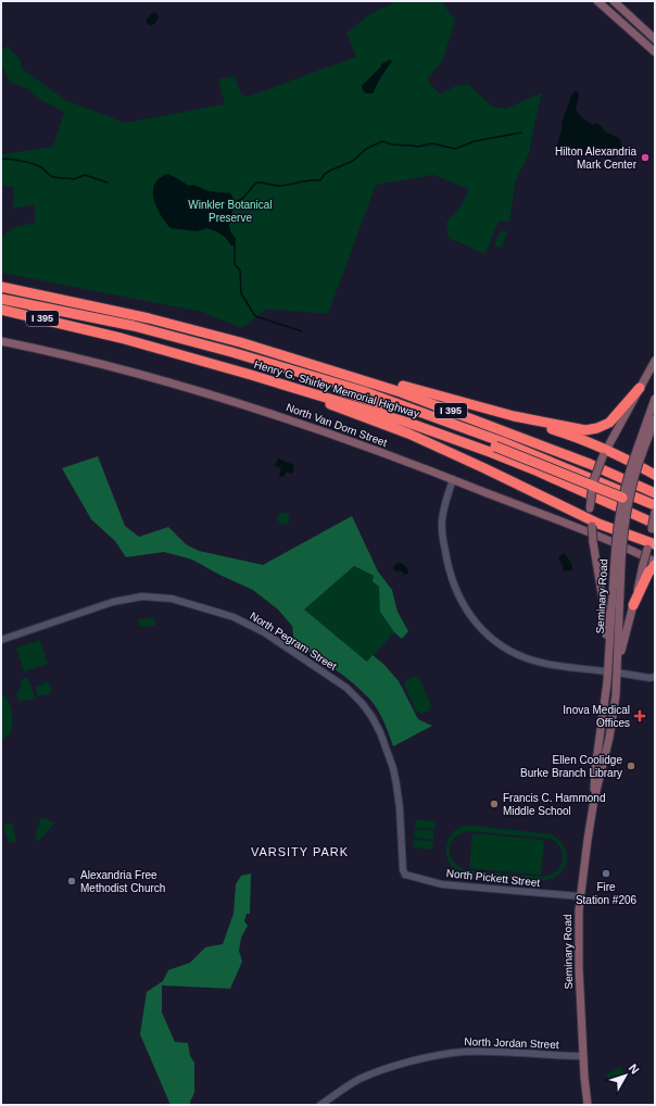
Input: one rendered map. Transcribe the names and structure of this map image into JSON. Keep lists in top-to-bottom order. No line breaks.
{"streets":{"highway":["I 395","Henry G. Shirley Memorial Highway"],"main road":["North Van Dorn Street","Seminary Road"],"street":["North Pegram Street","North Pickett Street","North Jordan Street"]},"crossings":[["Seminary Road","North Pickett Street"],["Seminary Road","North Jordan Street"],["North Pegram Street","North Pickett Street"]],"districts":["VARSITY PARK"],"parks":["Winkler Botanical Preserve"],"places":{"other":["Hilton Alexandria Mark Center","Ellen Coolidge Burke Branch Library","Francis C. Hammond Middle School","Fire Station #206","Alexandria Free Methodist Church"],"health":["Inova Medical Offices"]},"north":"top right"}
